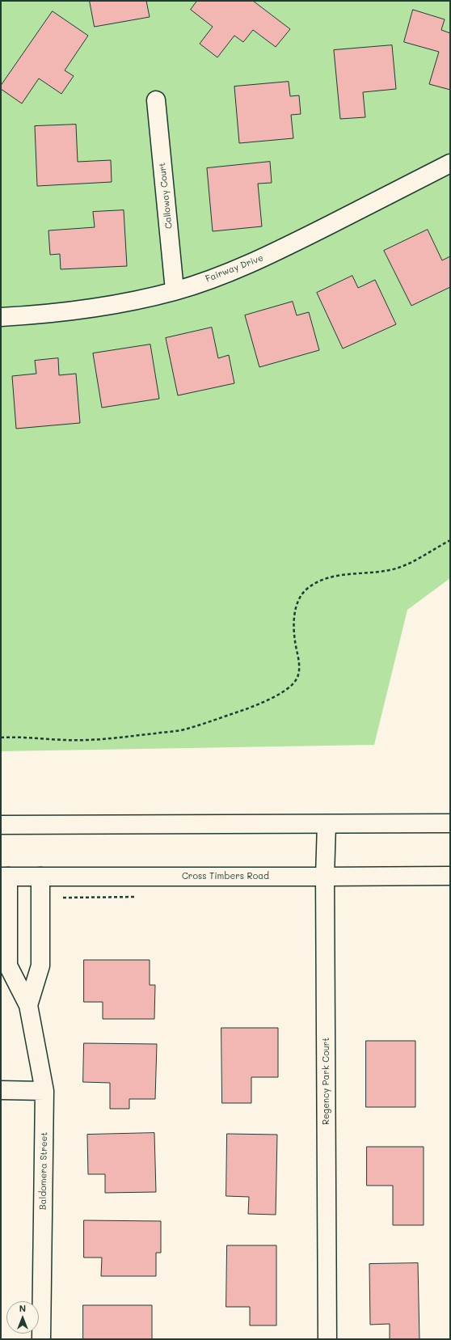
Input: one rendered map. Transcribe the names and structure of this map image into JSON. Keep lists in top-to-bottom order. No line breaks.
{"streets":{"street":["Calloway Court","Fairway Drive","Cross Timbers Road","Regency Park Court","Baldomera Street"]},"crossings":[["Calloway Court","Fairway Drive"],["Cross Timbers Road","Regency Park Court"],["Cross Timbers Road","Baldomera Street"]],"north":"top"}
